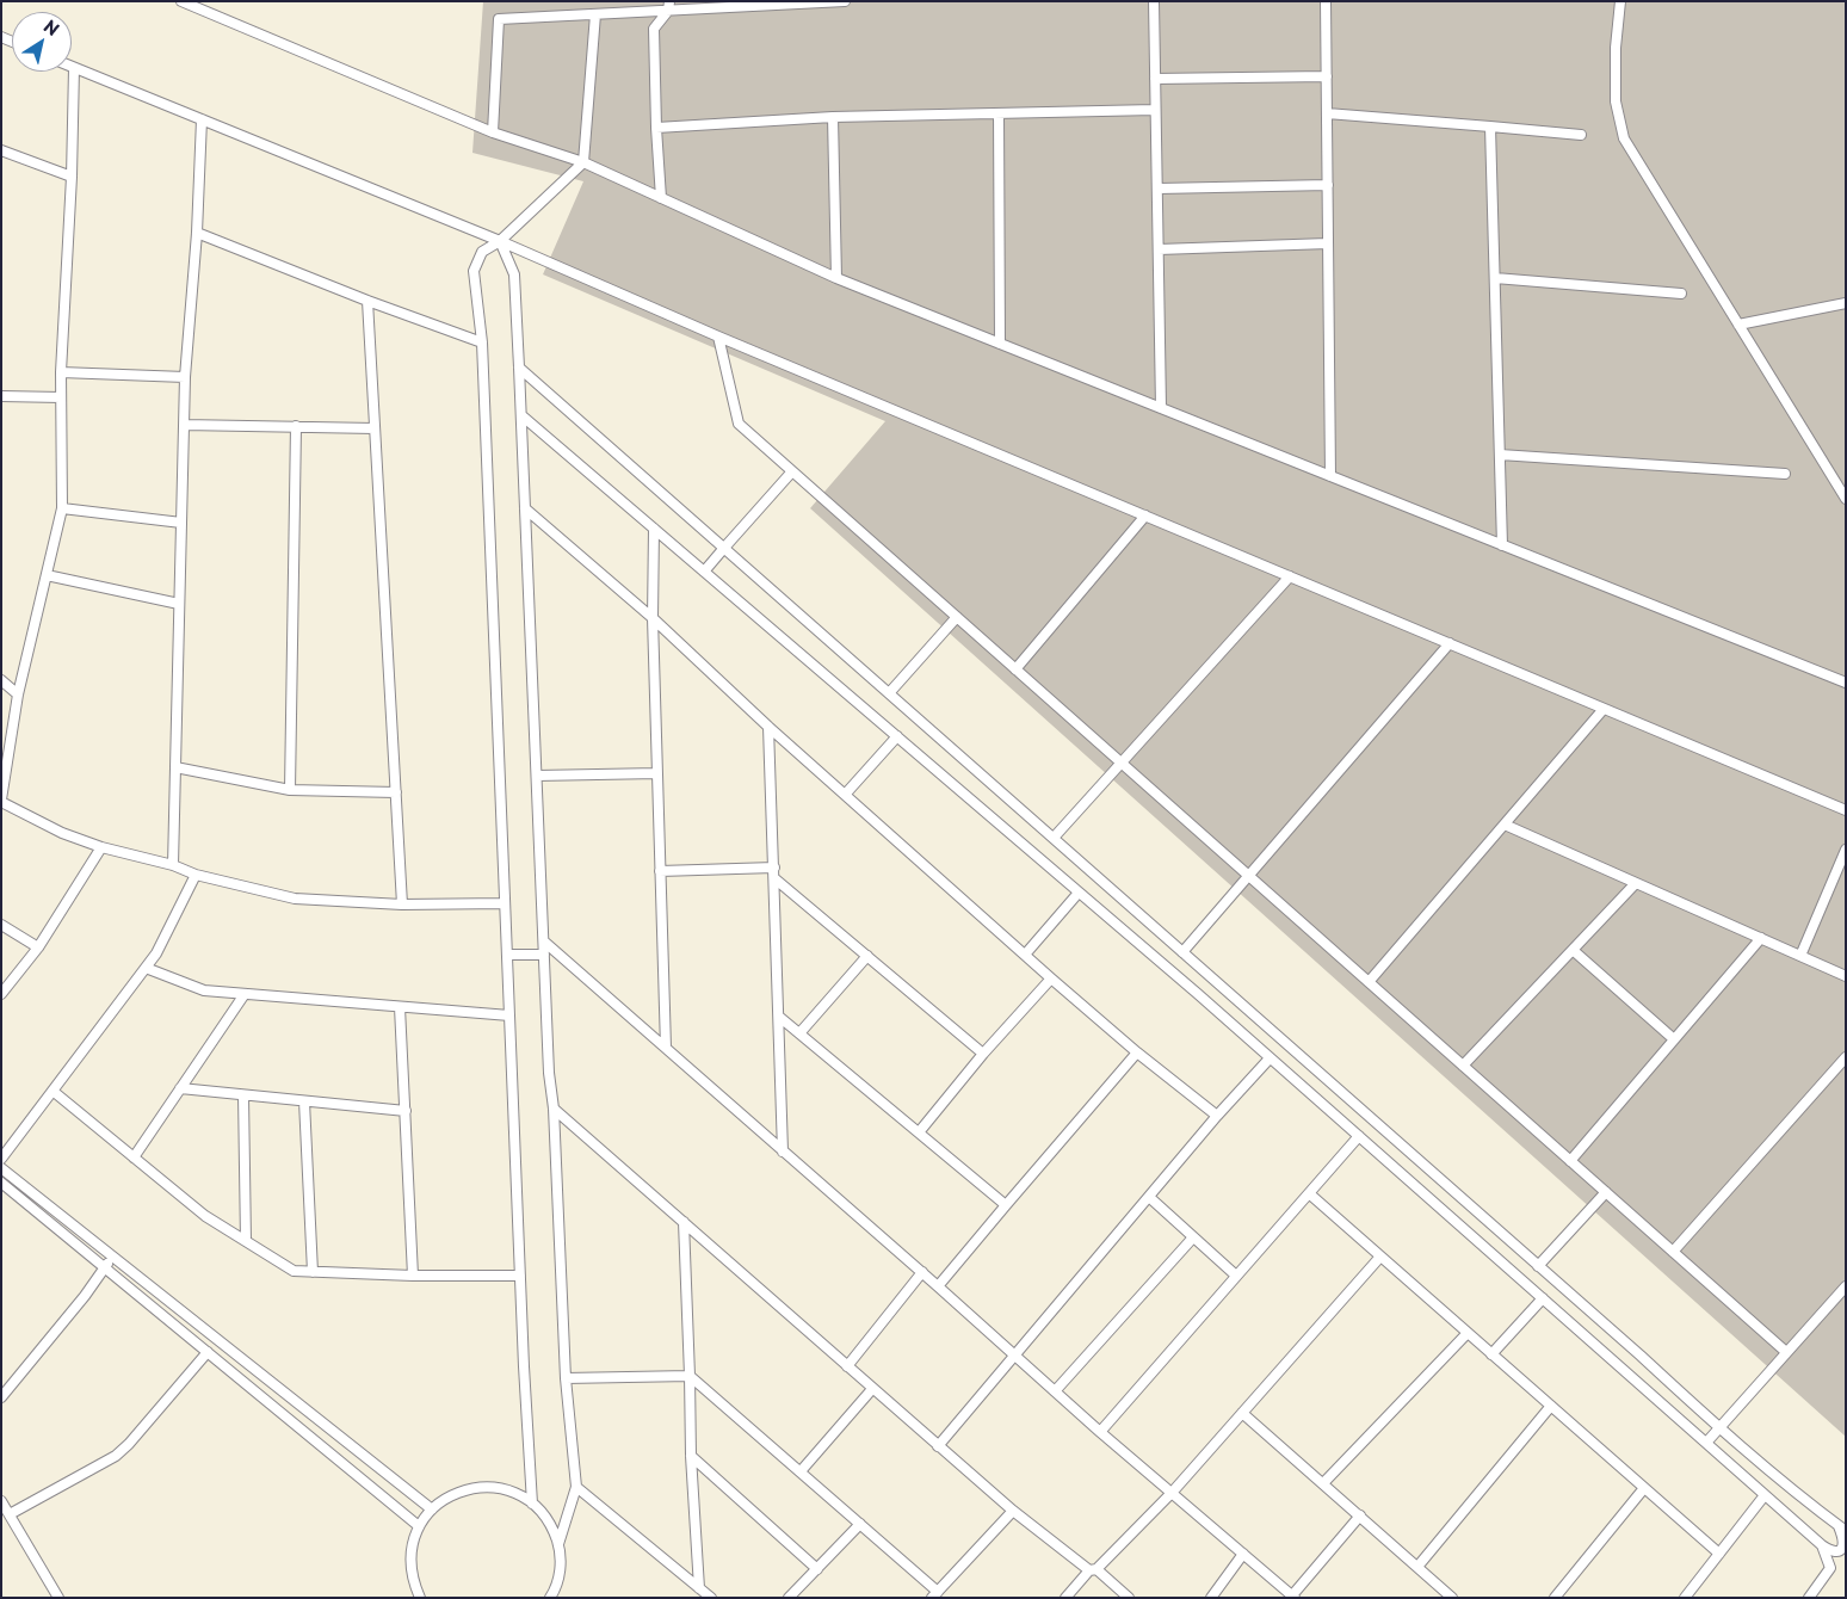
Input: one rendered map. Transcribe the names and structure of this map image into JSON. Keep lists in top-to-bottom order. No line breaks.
{"north":"top right"}
